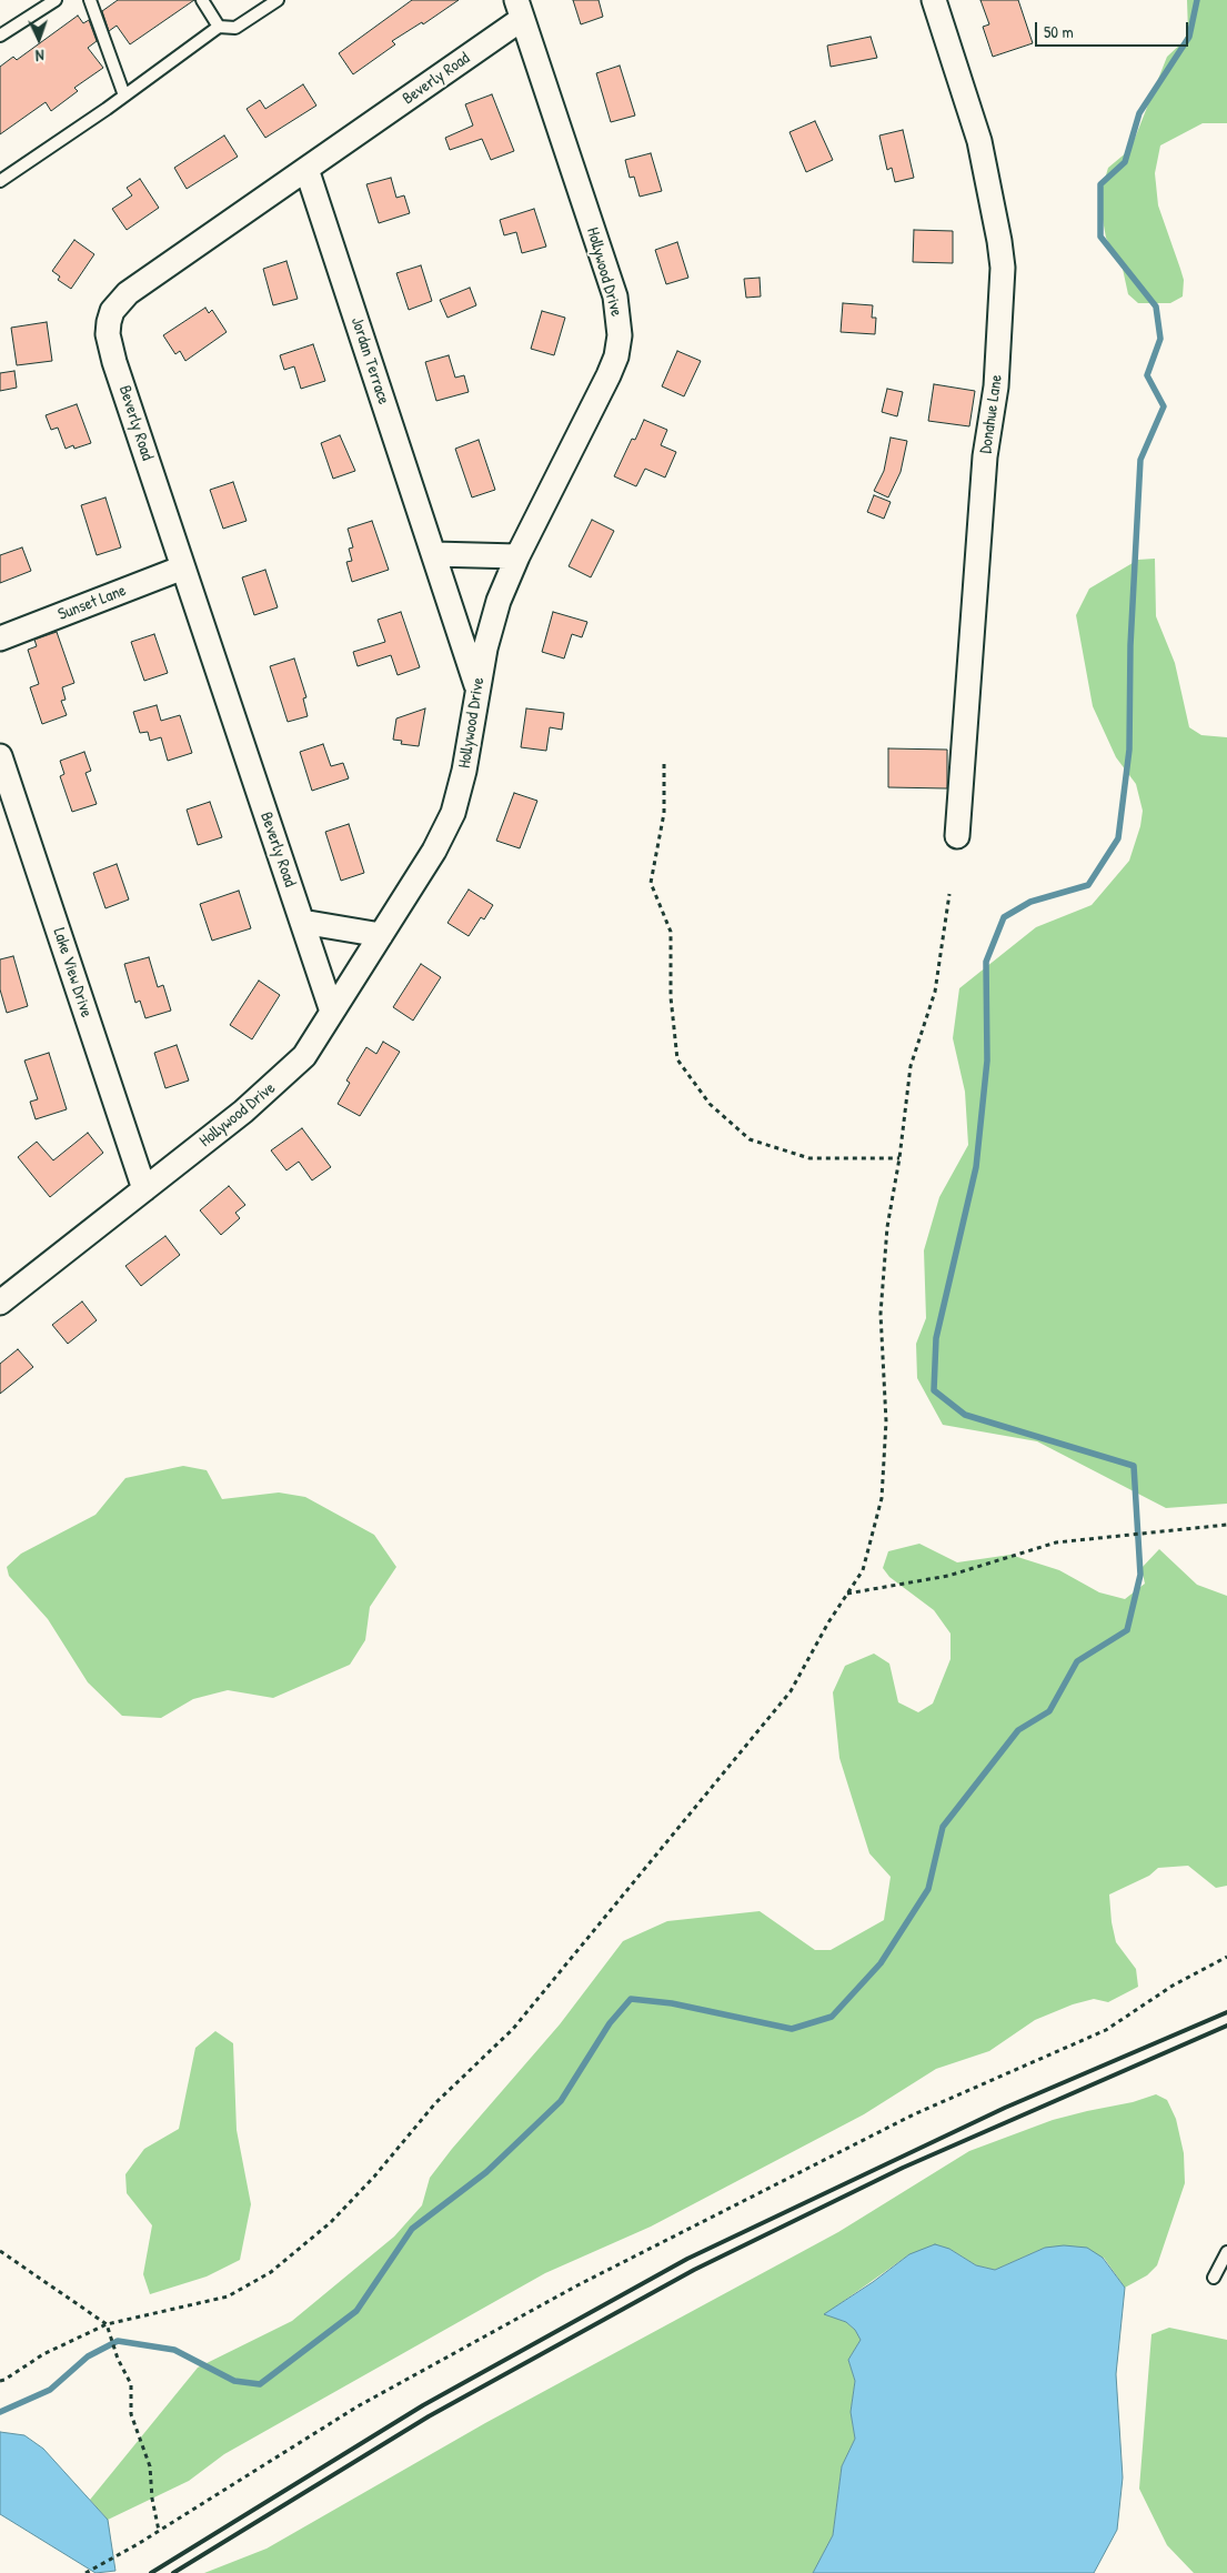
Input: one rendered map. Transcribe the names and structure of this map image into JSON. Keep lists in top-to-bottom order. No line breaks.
{"streets":{"street":["Beverly Road","Hollywood Drive","Jordan Terrace","Donahue Lane","Sunset Lane","Lake View Drive"]},"crossings":[["Beverly Road","Hollywood Drive"],["Beverly Road","Jordan Terrace"],["Beverly Road","Sunset Lane"],["Hollywood Drive","Jordan Terrace"],["Hollywood Drive","Lake View Drive"]],"scale_bar":"50 m","north":"bottom"}
